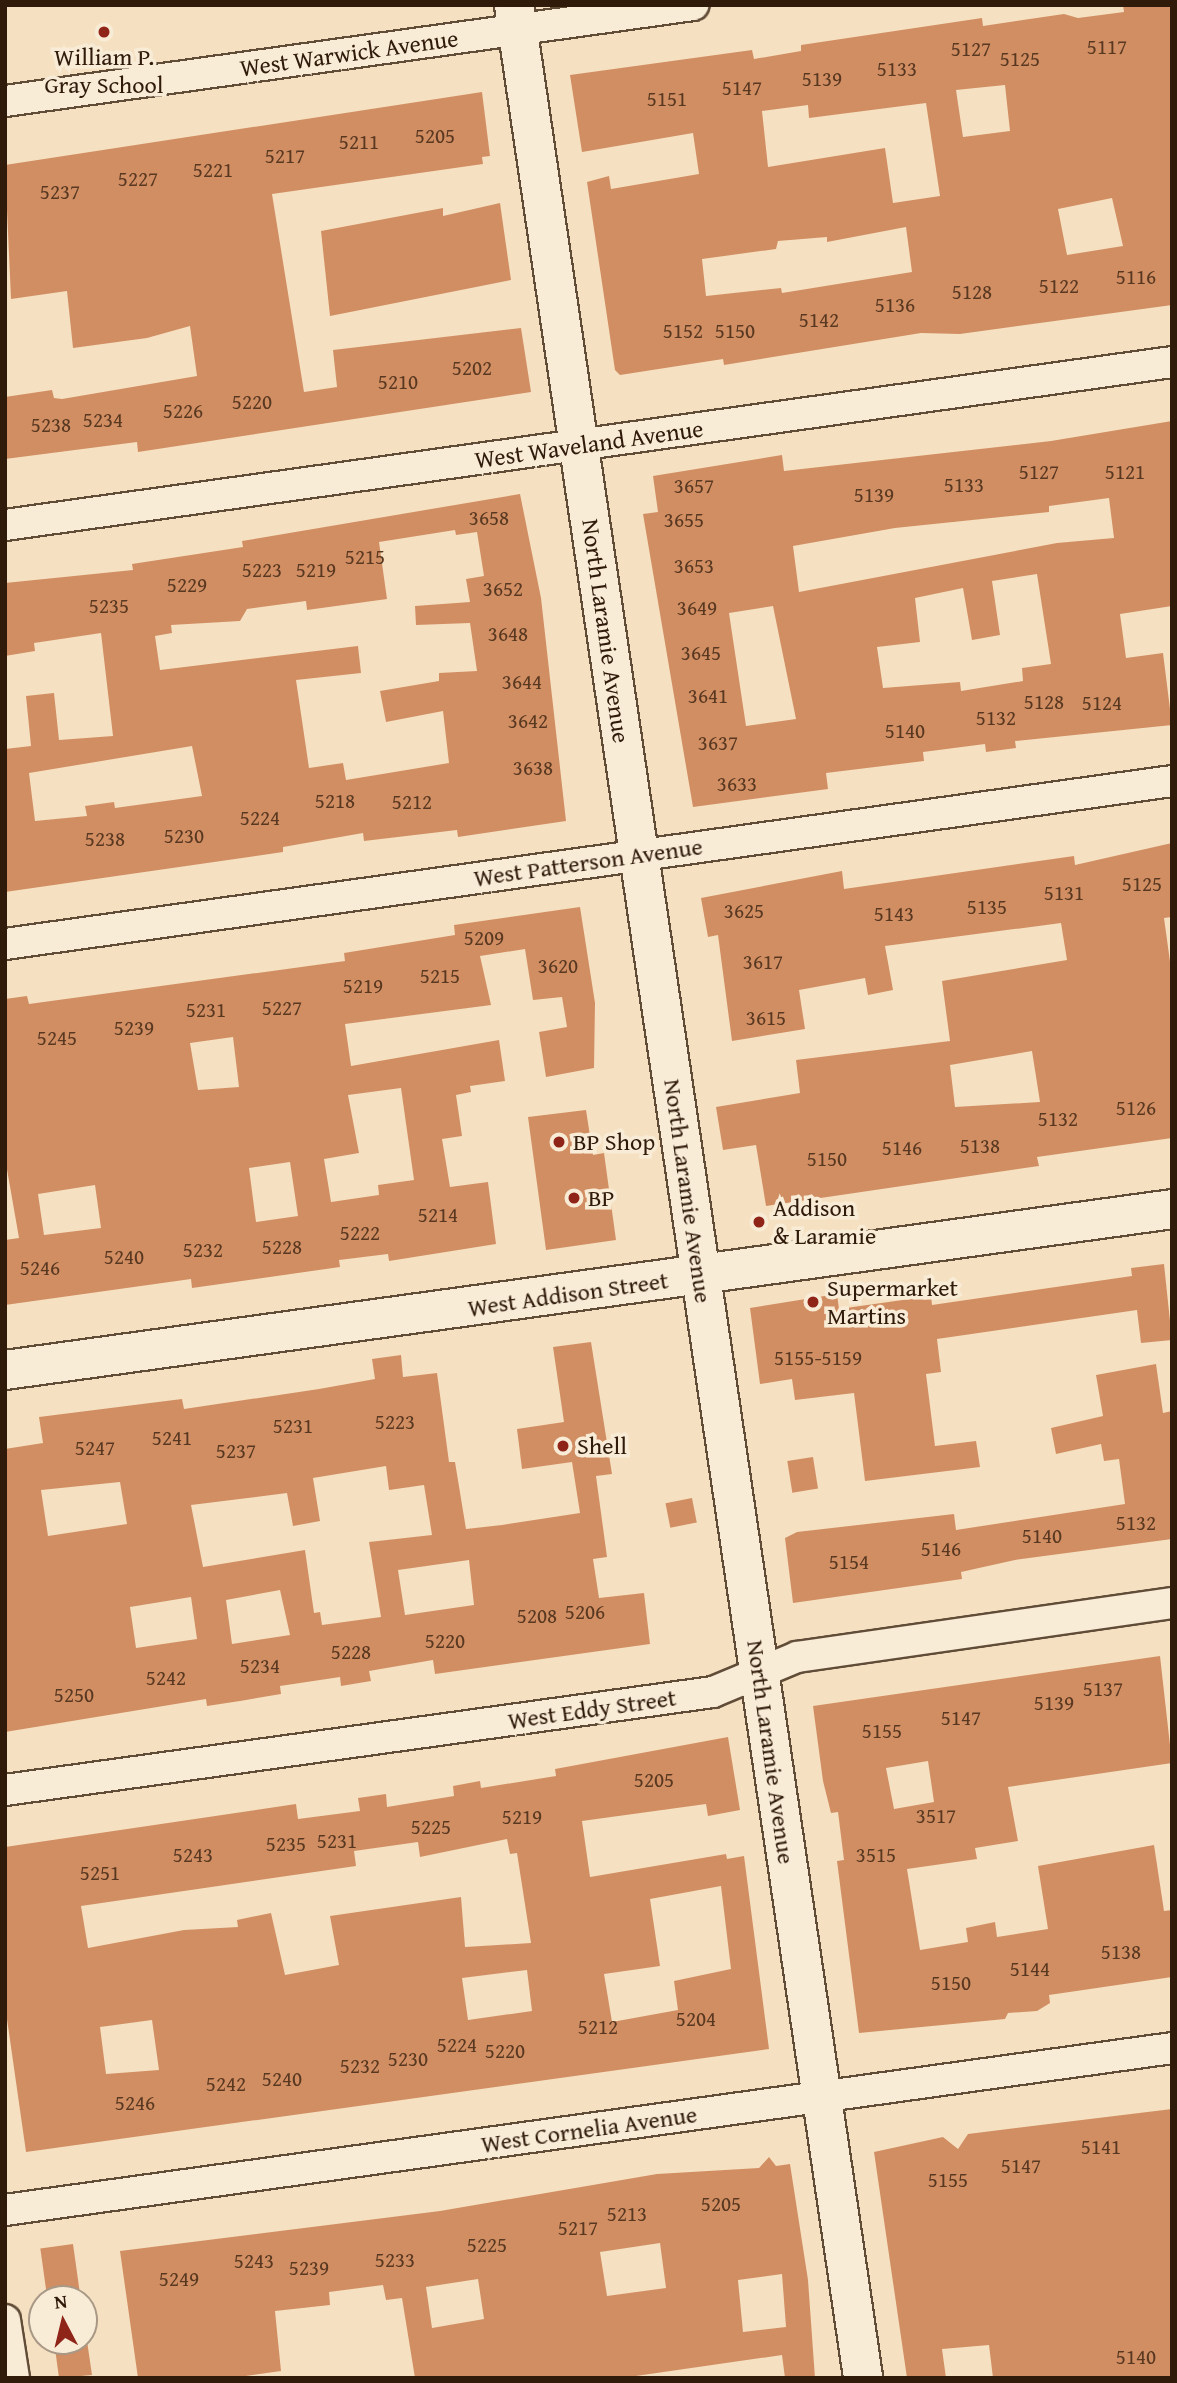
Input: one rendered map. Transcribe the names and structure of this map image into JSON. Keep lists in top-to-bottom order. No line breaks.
{"streets":{"street":["West Warwick Avenue","West Waveland Avenue","North Laramie Avenue","West Patterson Avenue","West Addison Street","West Eddy Street","West Cornelia Avenue"]},"crossings":[["West Warwick Avenue","North Laramie Avenue"],["West Waveland Avenue","North Laramie Avenue"],["North Laramie Avenue","West Patterson Avenue"],["North Laramie Avenue","West Addison Street"],["North Laramie Avenue","West Eddy Street"],["North Laramie Avenue","West Cornelia Avenue"]],"places":["William P. Gray School","BP Shop","BP","Addison & Laramie","Supermarket Martins","Shell"],"house_numbers":["5117","5127","5125","5133","5139","5147","5151","5205","5211","5217","5221","5227","5237","5116","5122","5128","5136","5142","5152","5150","5202","5210","5220","5226","5234","5238","5127","5121","5133","3657","5139","3658","3655","5215","3653","5223","5219","5229","3652","5235","3649","3648","3645","3644","3641","5128","5124","5132","3642","5140","3637","3638","3633","5218","5212","5224","5230","5238","5125","5131","5135","3625","5143","5209","3617","3620","5215","5219","5227","5231","3615","5239","5245","5126","5132","5138","5146","5150","5214","5222","5228","5232","5240","5246","5155-5159","5223","5231","5241","5247","5237","5132","5140","5146","5154","5206","5208","5220","5228","5234","5242","5137","5250","5139","5147","5155","5205","3517","5219","5225","5231","5235","5243","3515","5251","5138","5144","5150","5204","5212","5224","5220","5230","5232","5240","5242","5246","5141","5147","5155","5205","5213","5217","5225","5233","5243","5239","5249","5140"],"north":"top"}
